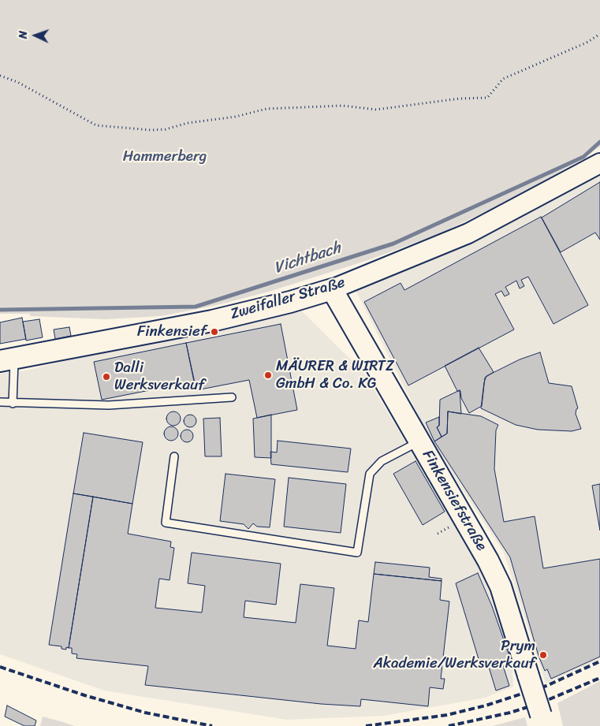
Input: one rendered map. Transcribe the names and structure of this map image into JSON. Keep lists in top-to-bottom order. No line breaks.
{"streets":{"main road":["Zweifaller Straße","Finkensiefstraße"]},"crossings":[["Zweifaller Straße","Finkensiefstraße"]],"water":["Vichtbach"],"parks":["Hammerberg"],"places":["Finkensief","MÄURER & WIRTZ GmbH & Co. KG","Dalli Werksverkauf","Prym Akademie/Werksverkauf"],"north":"left"}
